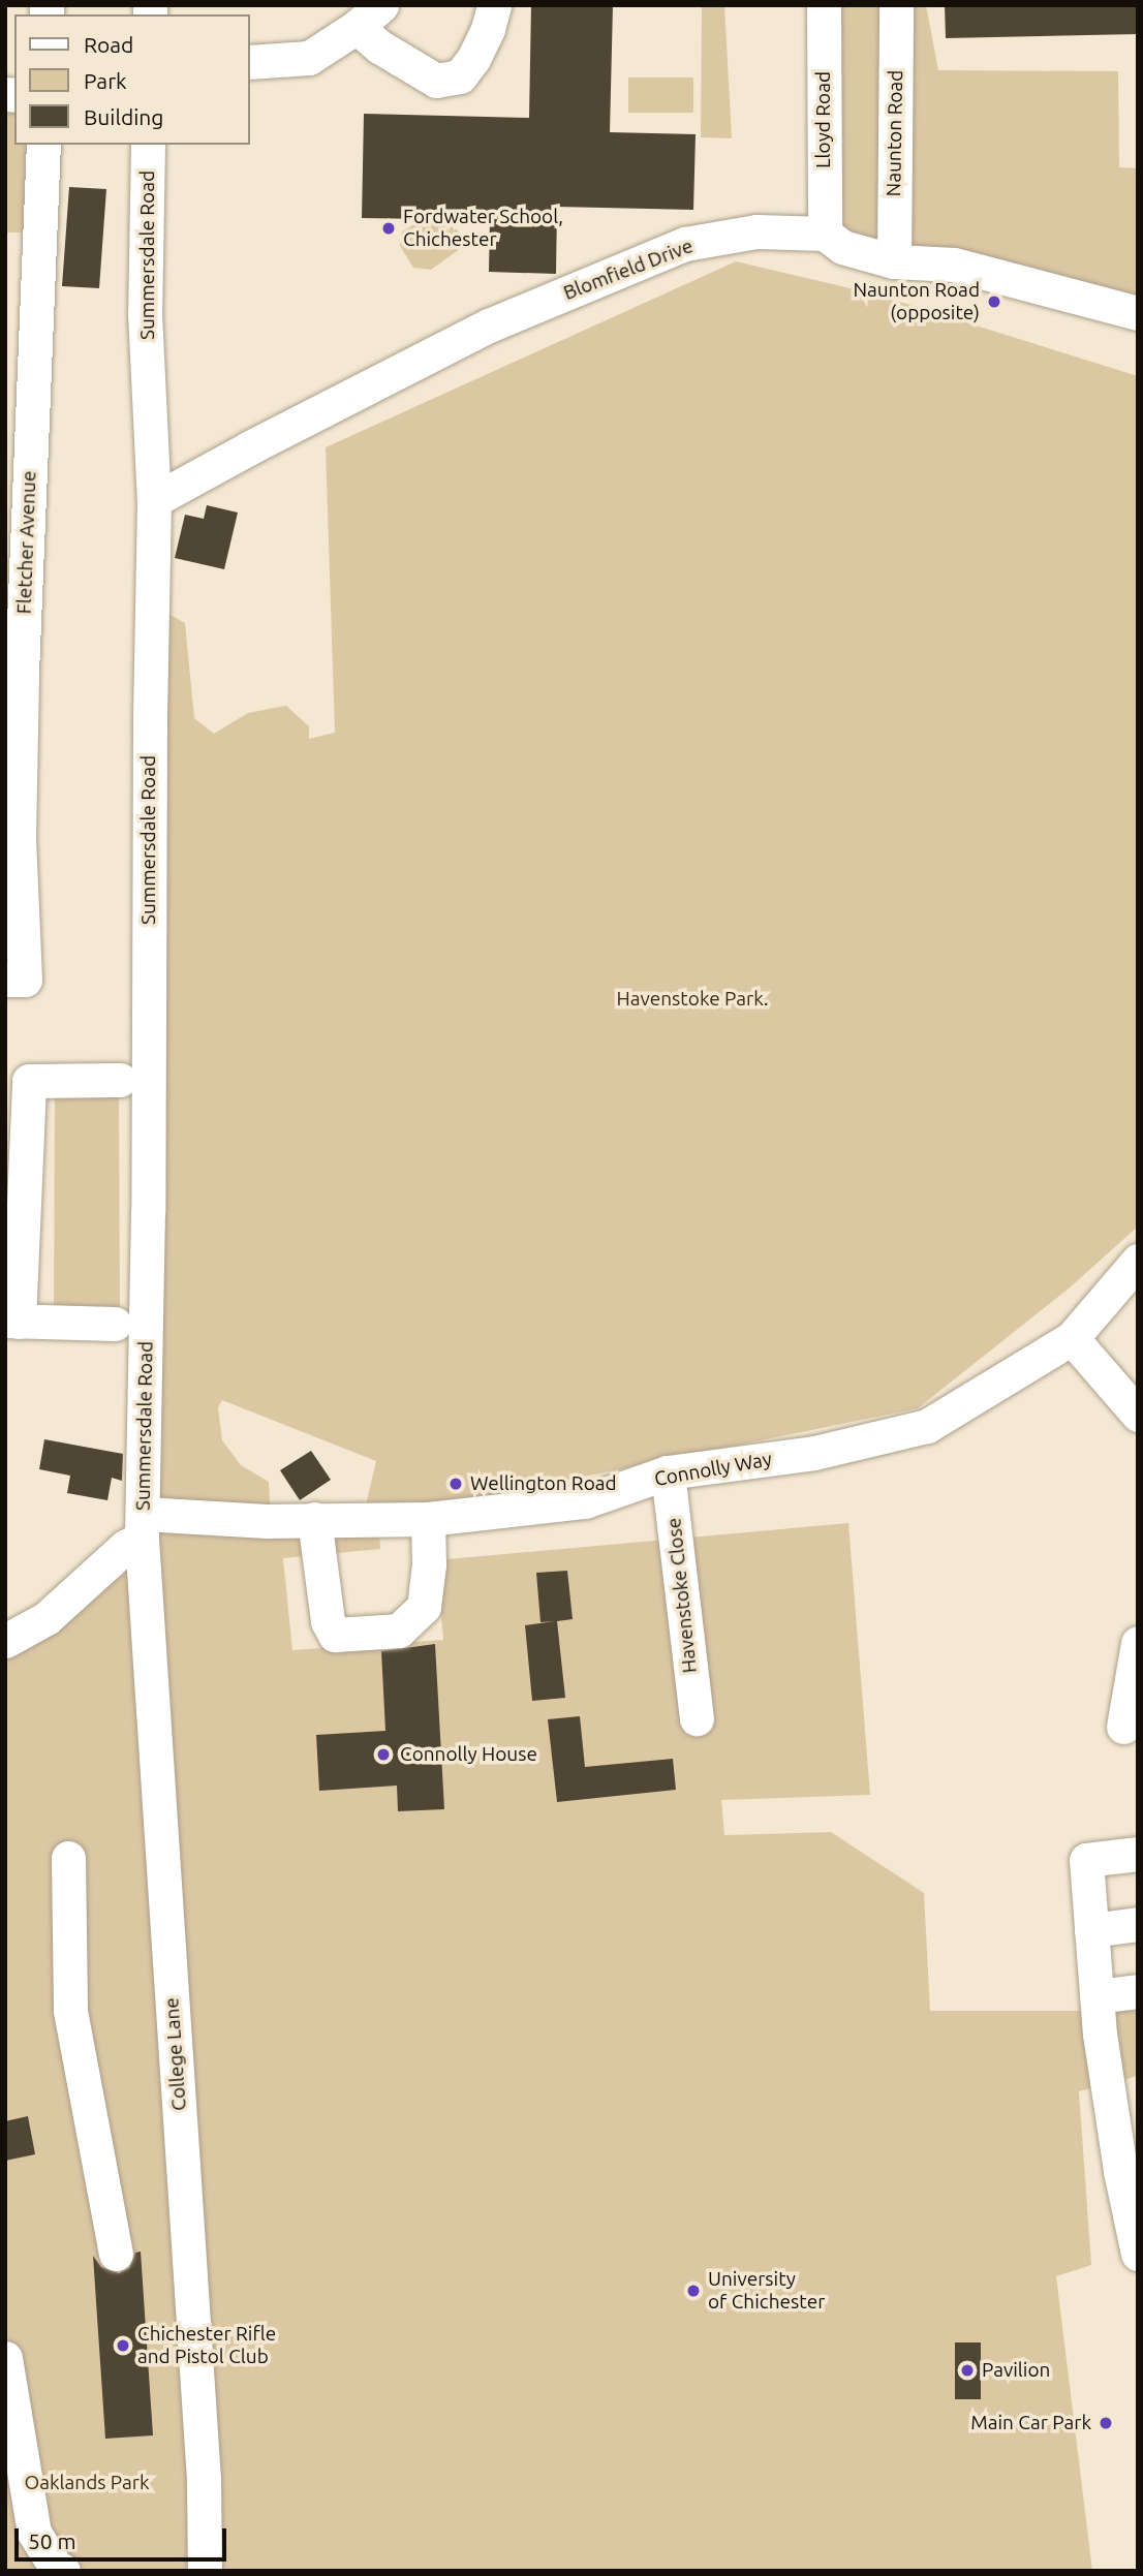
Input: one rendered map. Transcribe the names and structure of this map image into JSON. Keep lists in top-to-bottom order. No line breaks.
{"streets":{"street":["Lloyd Road","Naunton Road","Summersdale Road","Blomfield Drive","Fletcher Avenue","Connolly Way","Havenstoke Close","College Lane"]},"crossings":[["Lloyd Road","Blomfield Drive"],["Naunton Road","Blomfield Drive"],["Summersdale Road","Blomfield Drive"],["Summersdale Road","Connolly Way"],["Summersdale Road","College Lane"],["Connolly Way","Havenstoke Close"],["Connolly Way","College Lane"]],"parks":["Havenstoke Park.","Oaklands Park"],"places":["Fordwater School, Chichester","Naunton Road (opposite)","Wellington Road","Connolly House","University of Chichester","Chichester Rifle and Pistol Club","Pavilion","Main Car Park"],"legend":["Road","Park","Building"],"scale_bar":"50 m"}
